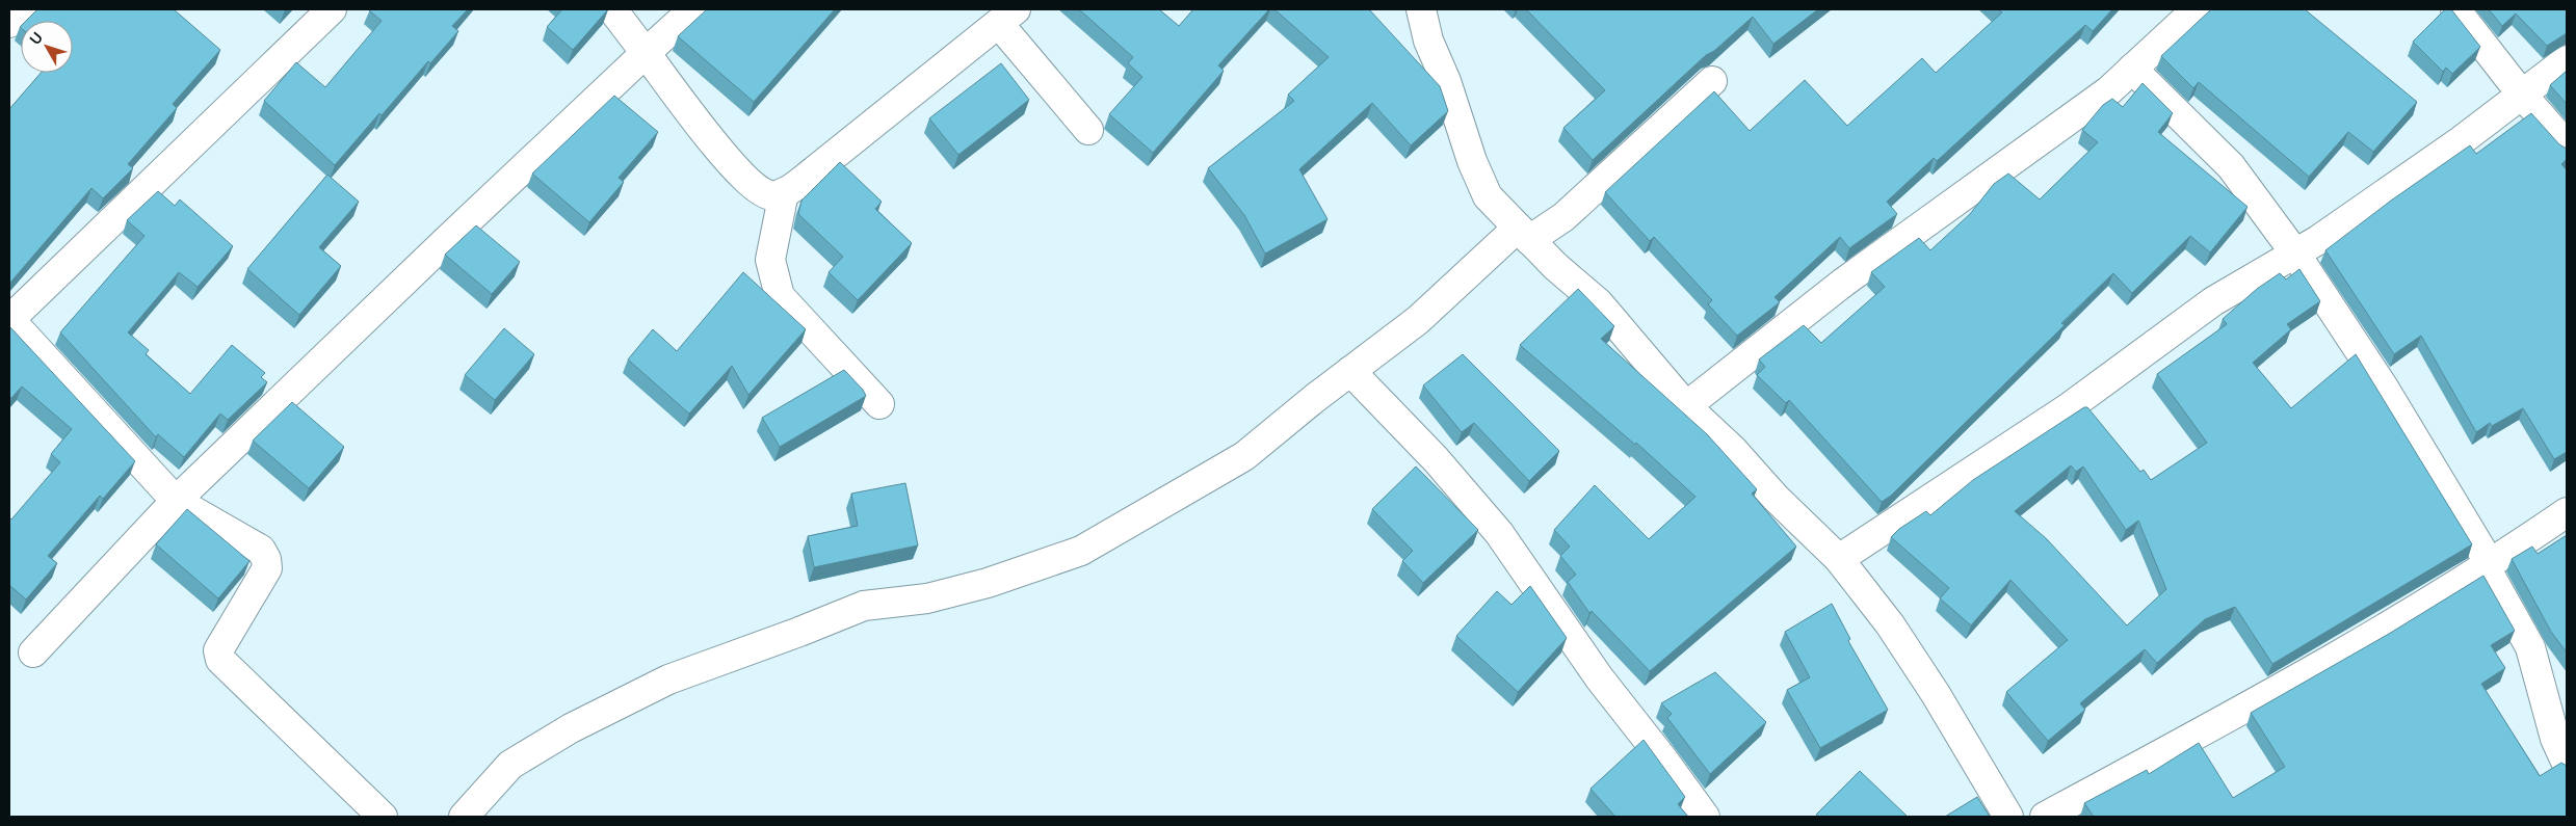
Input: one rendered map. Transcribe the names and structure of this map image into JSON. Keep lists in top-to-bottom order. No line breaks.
{"north":"top left"}
